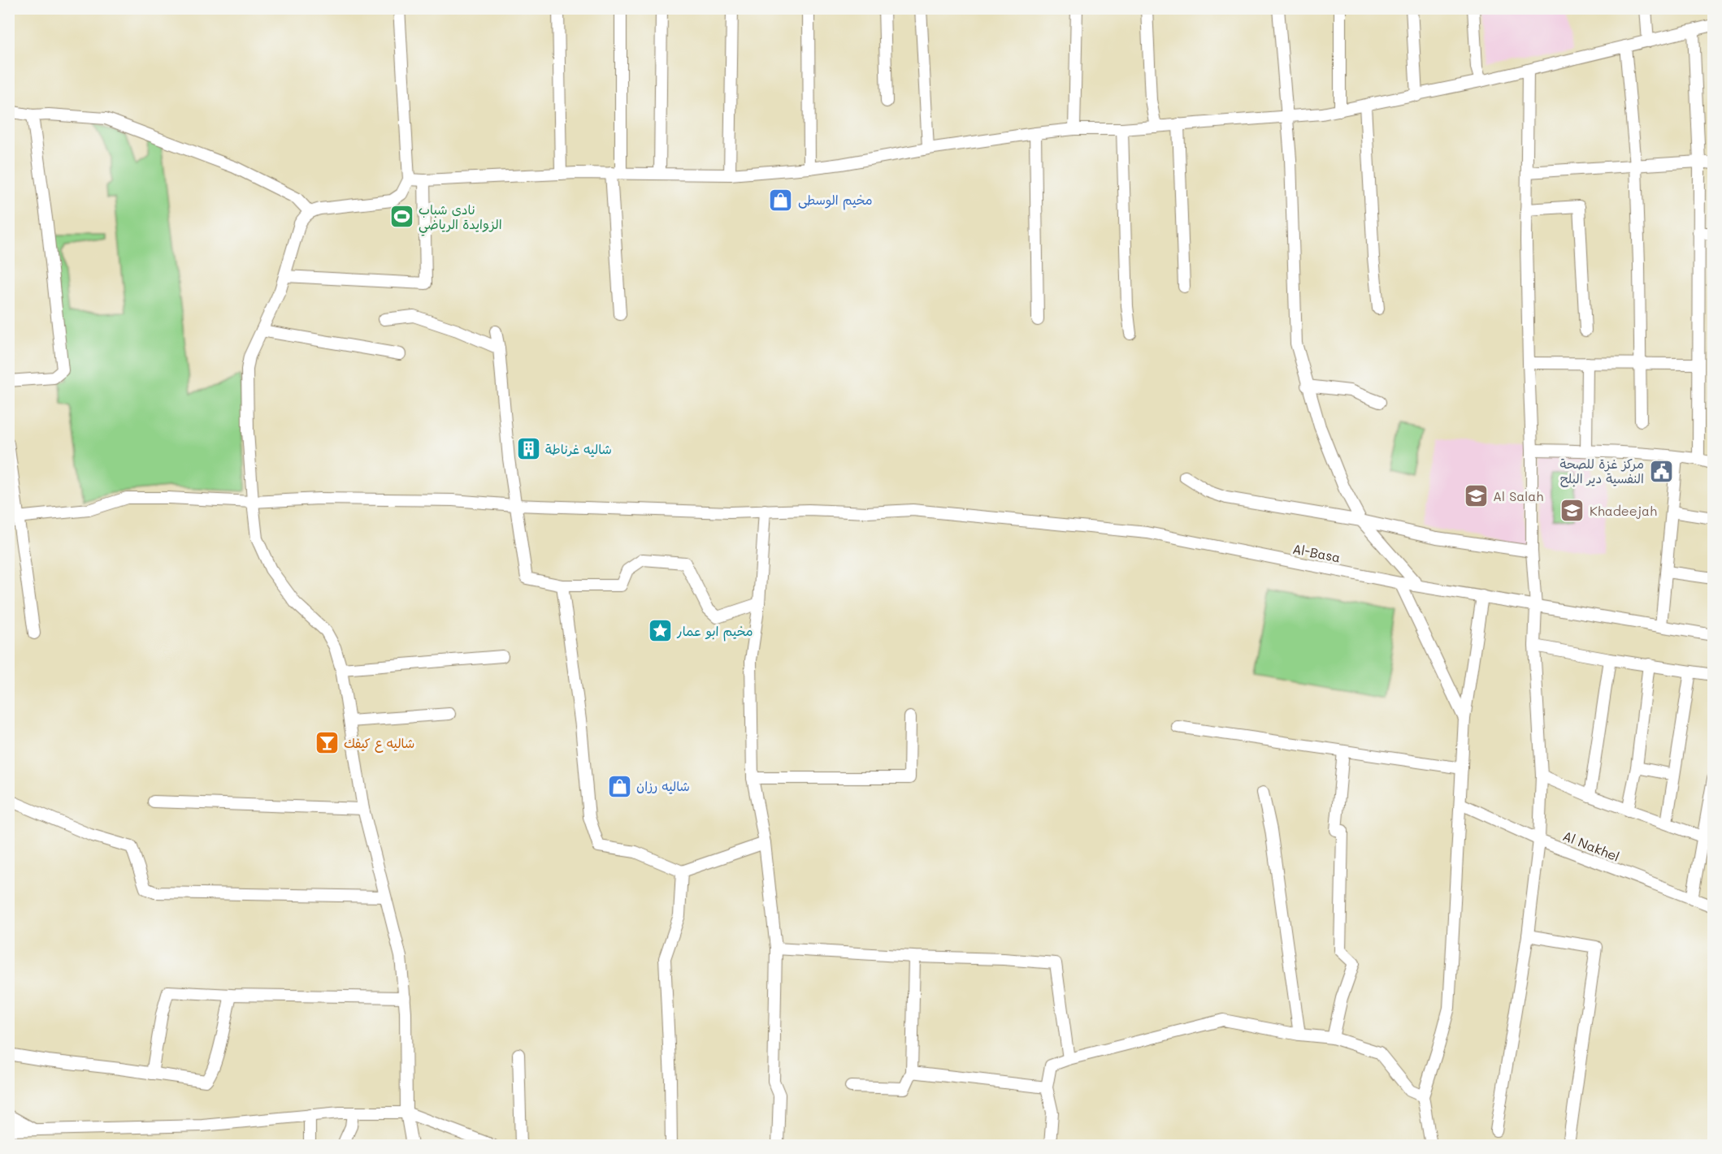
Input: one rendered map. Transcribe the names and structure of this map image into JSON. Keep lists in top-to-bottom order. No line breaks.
{"streets":{"street":["Al-Basa","Al Nakhel"]},"places":{"shop":["مخيم الوسطى","شاليه رزان"],"sports":["نادي شباب الزوايدة الرياضي"],"building":["شاليه غرناطة"],"public building":["مركز غزة للصحة النفسية دير البلح"],"school or university":["Al Salah","Khadeejah"],"place":["مخيم ابو عمار"],"bar":["شاليه ع كيفك"]}}
